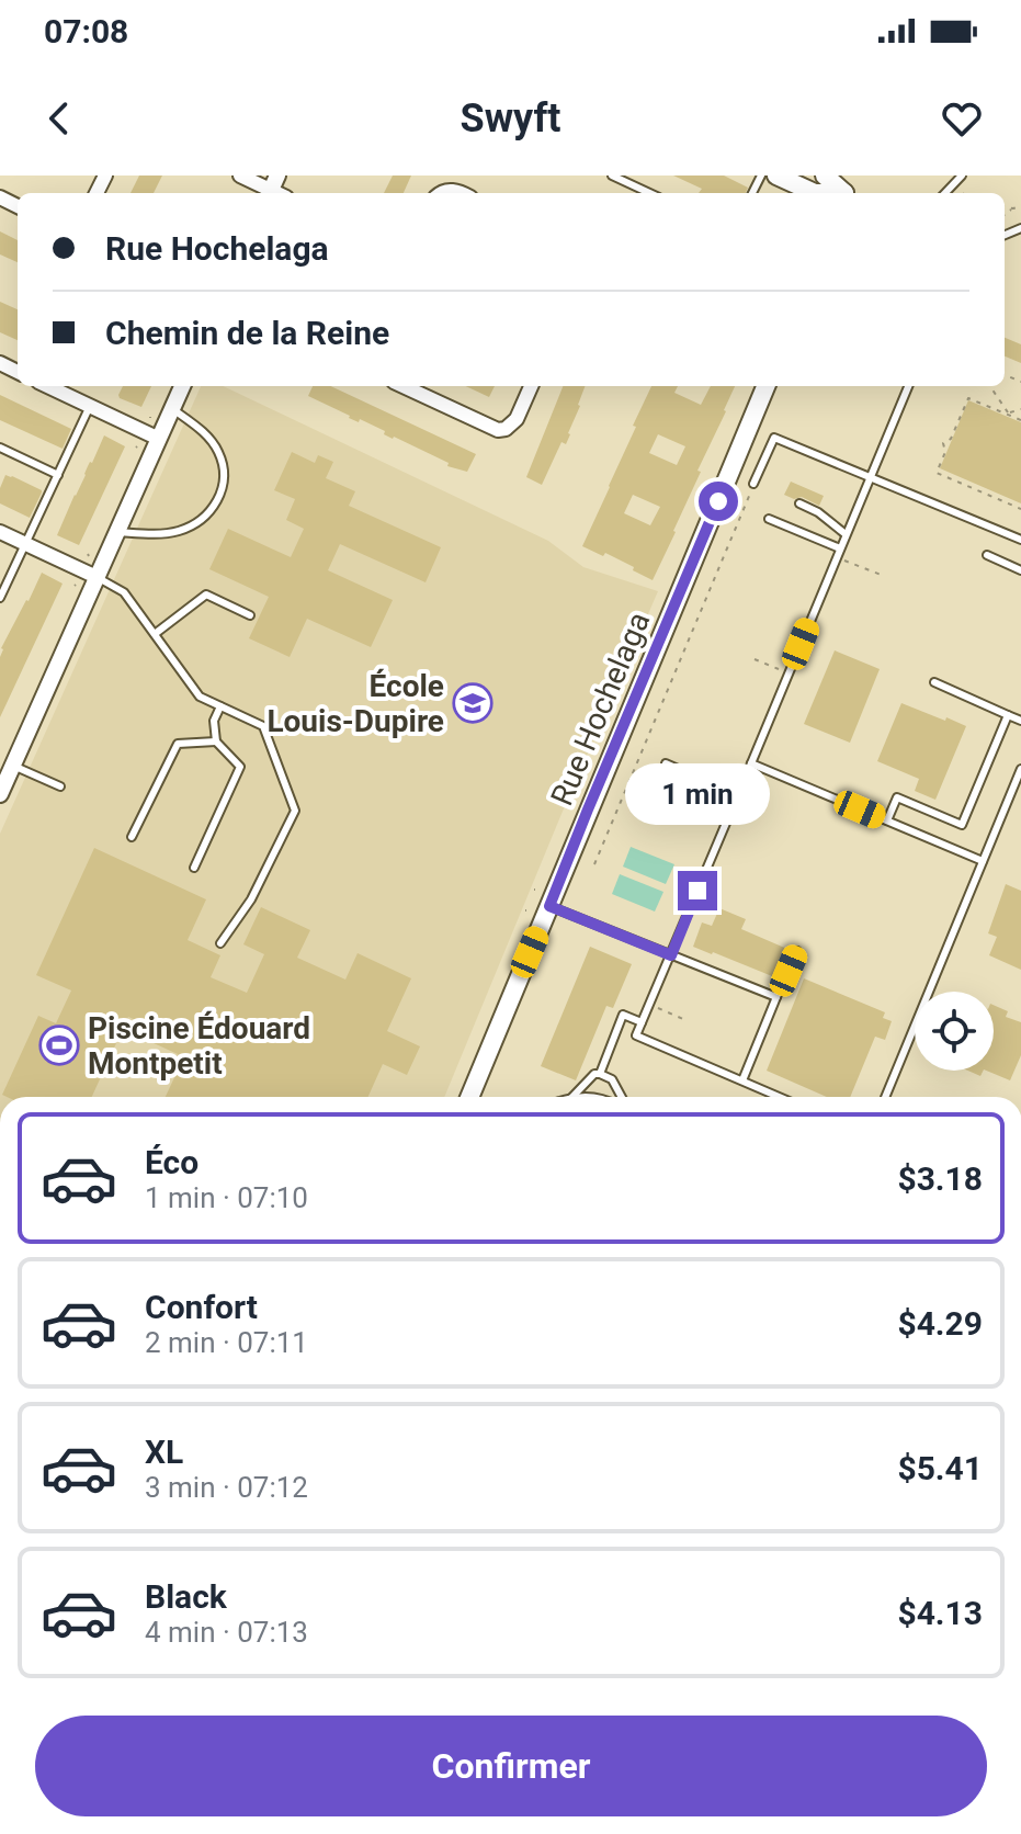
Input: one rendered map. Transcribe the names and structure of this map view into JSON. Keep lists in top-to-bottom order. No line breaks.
{"streets":{"main road":["Rue Hochelaga"]},"places":{"school or university":["École Louis-Dupire"],"sports":["Piscine Édouard Montpetit"]},"page":{"status":"07:08","header":"Swyft","banner":["Rue Hochelaga","Chemin de la Reine"],"bubble":"1 min","list":[{"name":"Éco","note":"1 min · 07:10","value":"$3.18"},{"name":"Confort","note":"2 min · 07:11","value":"$4.29"},{"name":"XL","note":"3 min · 07:12","value":"$5.41"},{"name":"Black","note":"4 min · 07:13","value":"$4.13"}],"buttons":"Confirmer"}}
